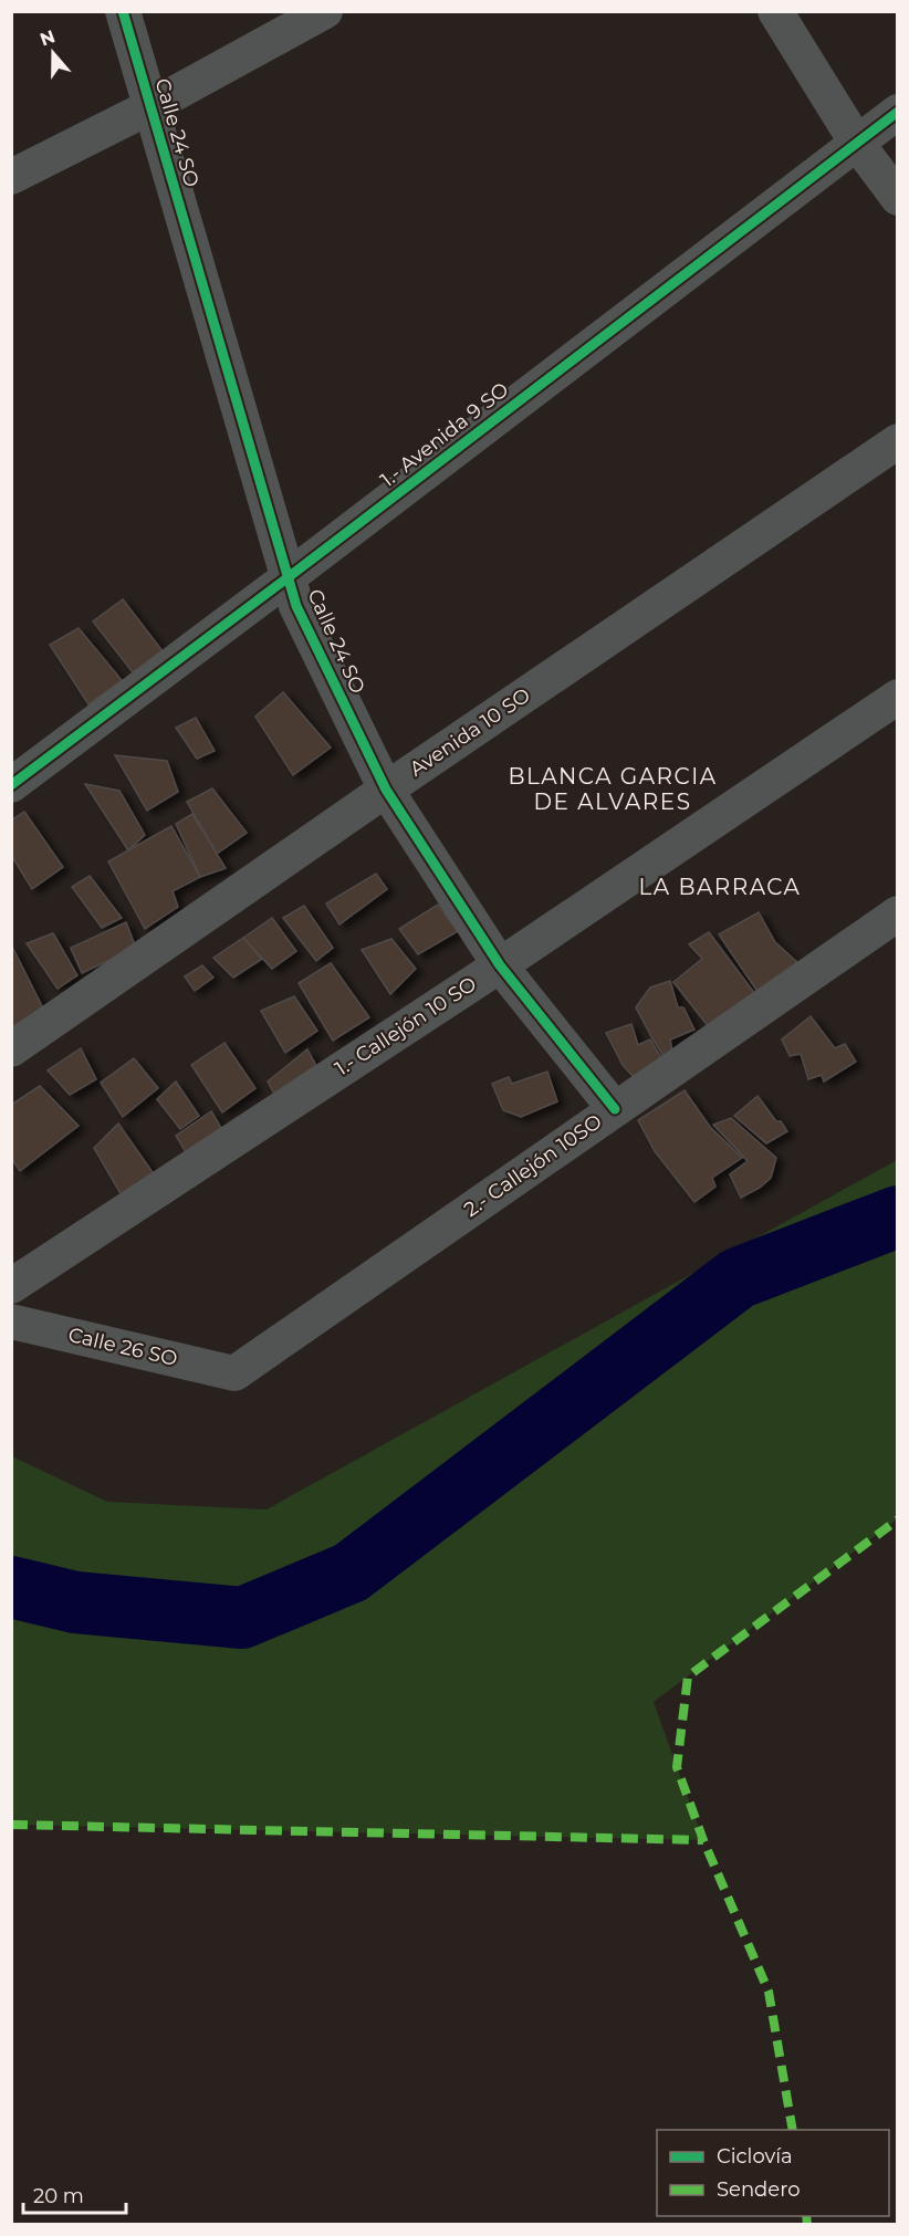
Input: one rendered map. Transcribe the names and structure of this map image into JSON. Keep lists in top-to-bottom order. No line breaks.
{"streets":{"street":["Calle 24 SO","1.- Avenida 9 SO","Avenida 10 SO","1.- Callejón 10 SO","2.- Callejón 10SO","Calle 26 SO"]},"crossings":[["Calle 24 SO","1.- Avenida 9 SO"],["Calle 24 SO","Avenida 10 SO"],["Calle 24 SO","1.- Callejón 10 SO"],["Calle 24 SO","2.- Callejón 10SO"],["2.- Callejón 10SO","Calle 26 SO"]],"districts":["BLANCA GARCIA DE ALVARES","LA BARRACA"],"legend":["Ciclovía","Sendero"],"scale_bar":"20 m","north":"top"}
